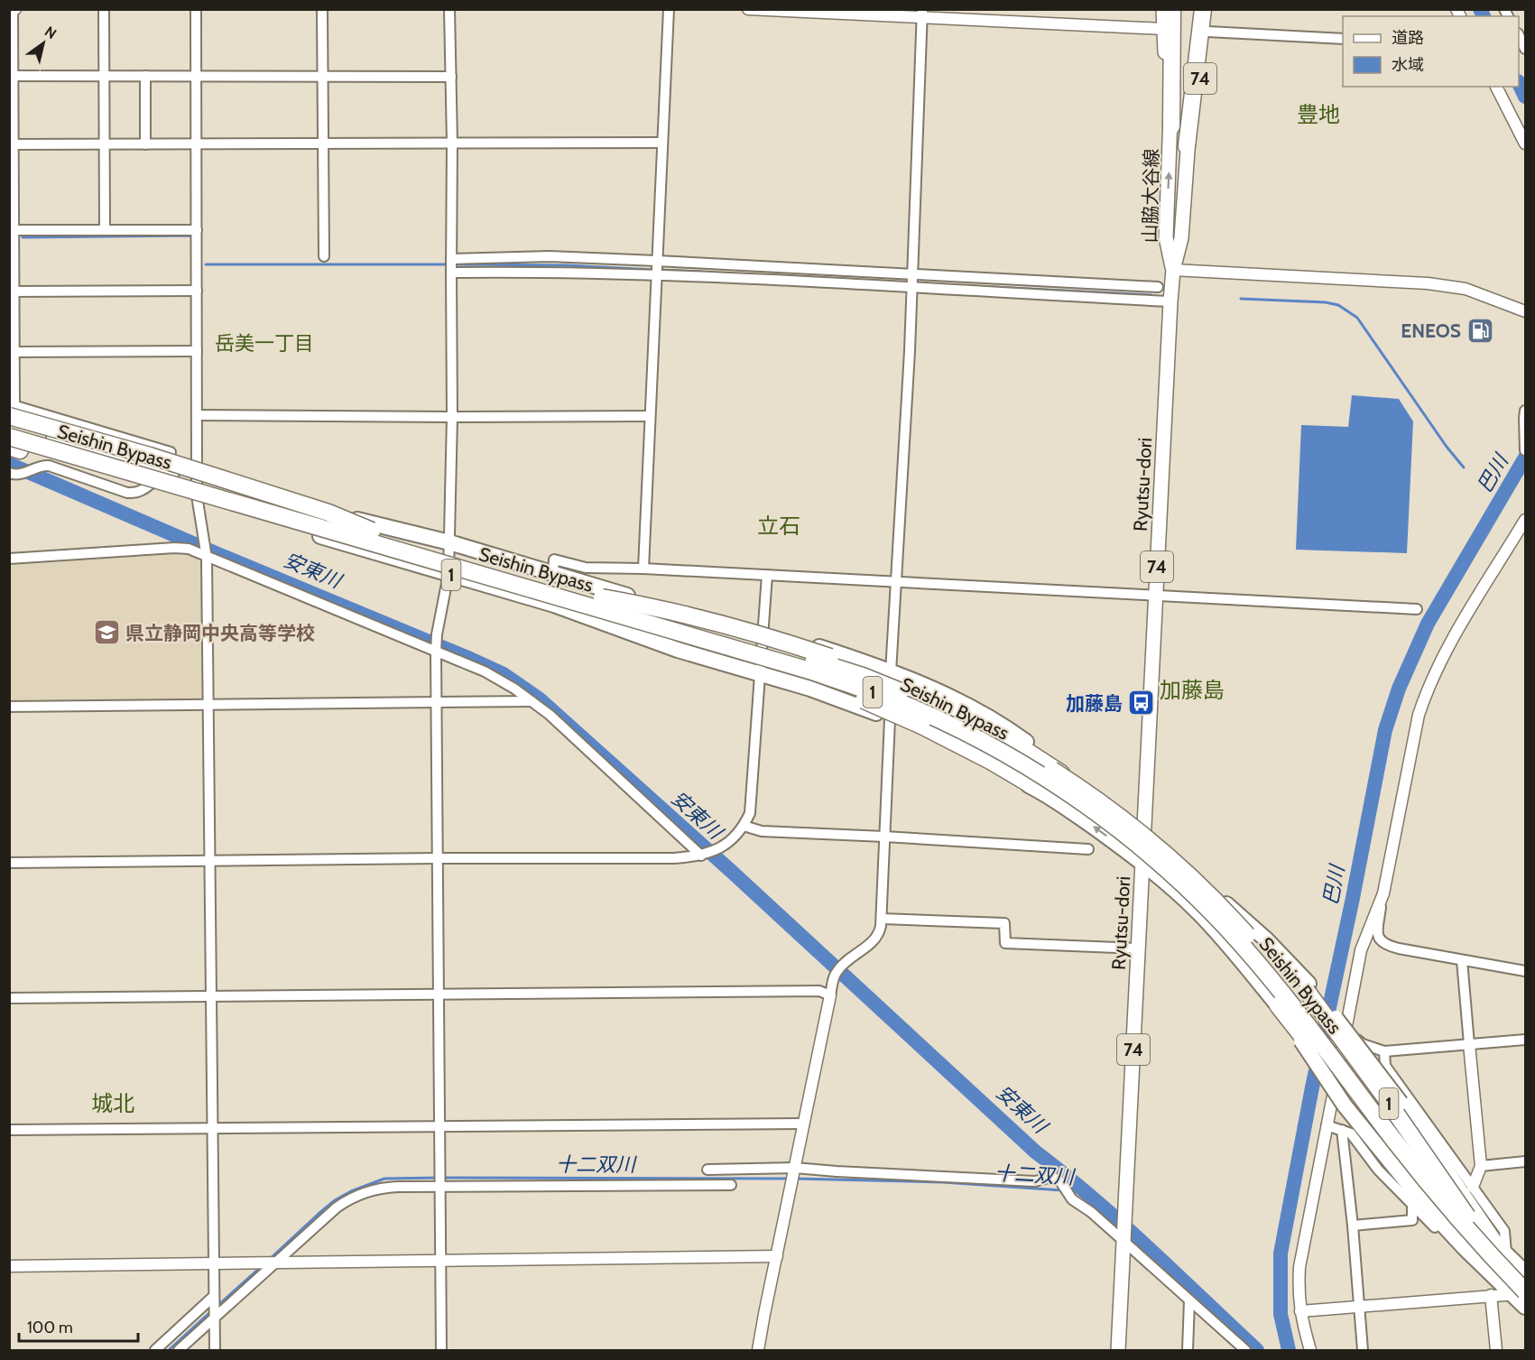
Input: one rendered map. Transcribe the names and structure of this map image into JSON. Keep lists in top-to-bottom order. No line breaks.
{"streets":{"highway":["74","Seishin Bypass","1"],"main road":["山脇大谷線","Ryutsu-dori"]},"crossings":[["74","山脇大谷線"],["山脇大谷線","Ryutsu-dori"],["Seishin Bypass","1"],["Ryutsu-dori","1"]],"districts":["豊地","岳美一丁目","立石","加藤島","城北"],"water":["巴川","安東川","十二双川"],"places":{"fuel station":["ENEOS"],"school or university":["県立静岡中央高等学校"],"bus stop":["加藤島"]},"legend":["道路","水域"],"scale_bar":"100 m","north":"top right"}
